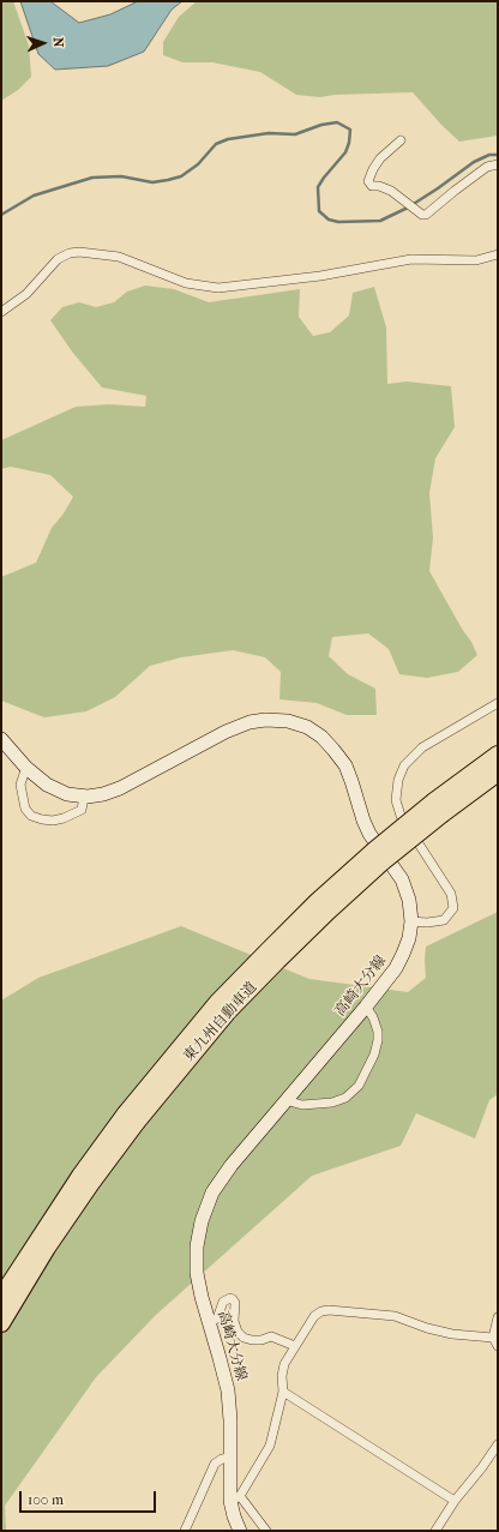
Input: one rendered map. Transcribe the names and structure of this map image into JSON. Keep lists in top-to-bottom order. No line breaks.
{"streets":{"highway":["東九州自動車道"],"main road":["高崎大分線"]},"scale_bar":"100 m","north":"right"}
